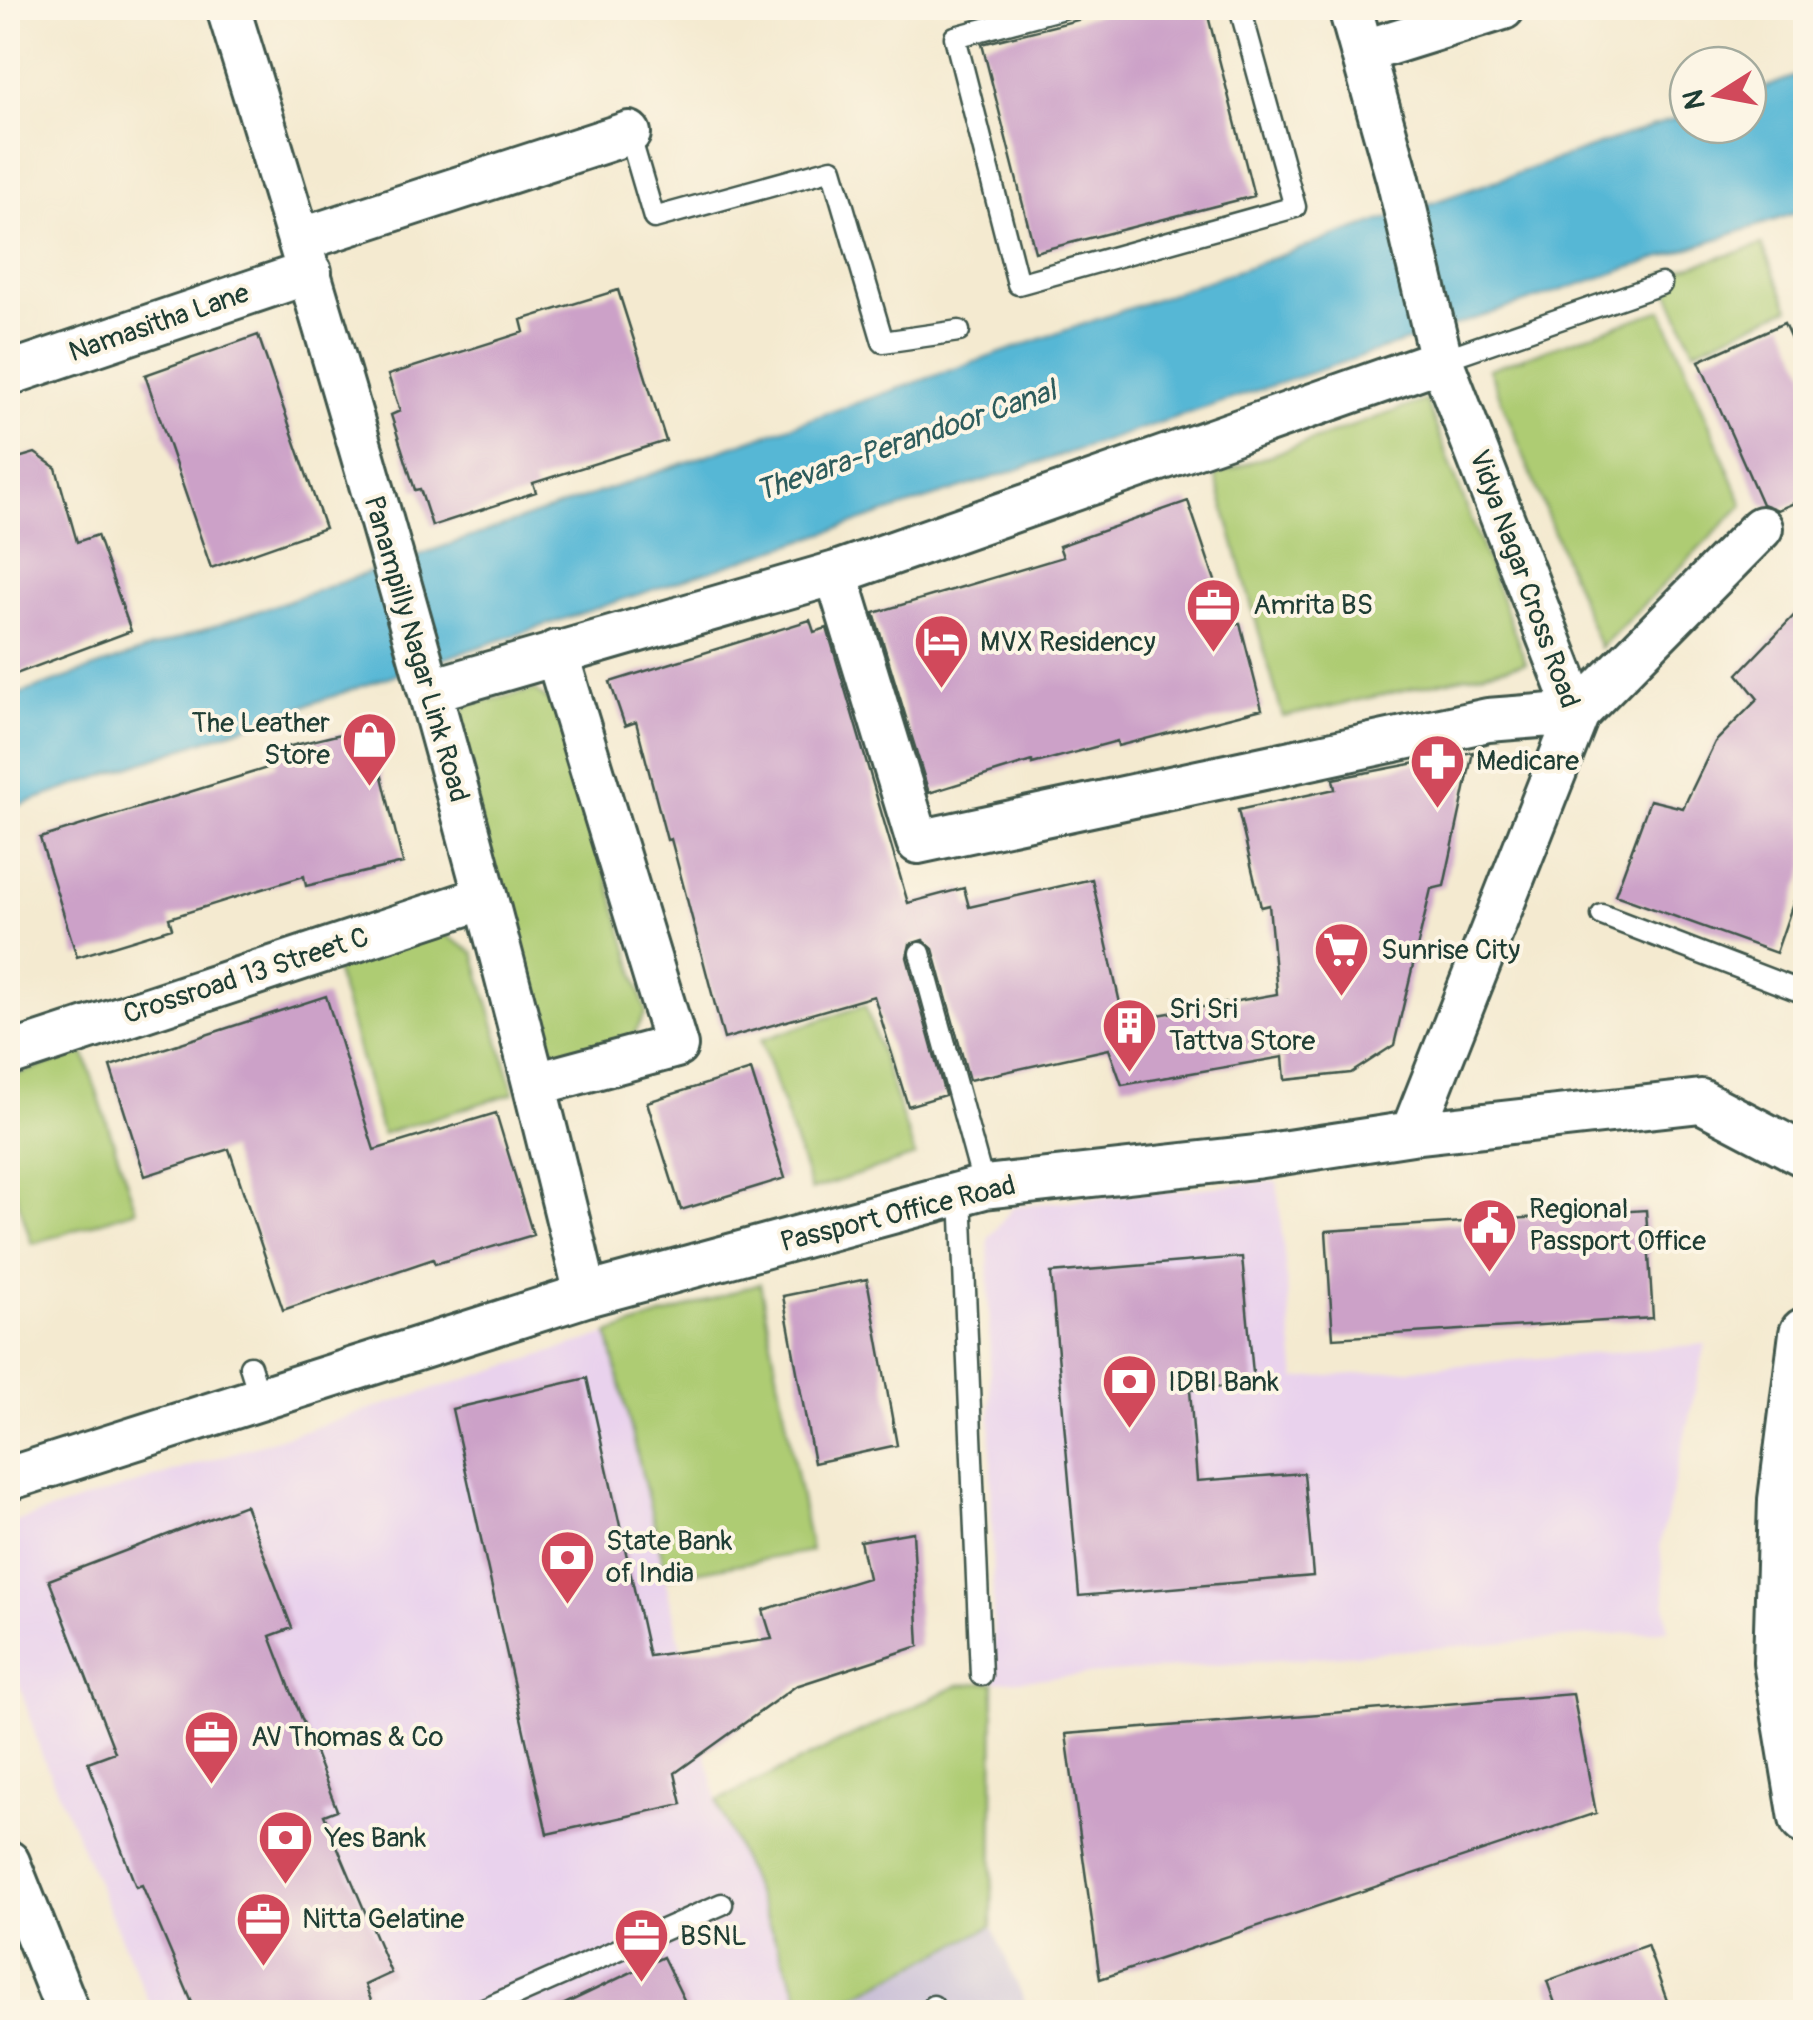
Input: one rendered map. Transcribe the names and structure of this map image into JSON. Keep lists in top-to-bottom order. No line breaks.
{"streets":{"street":["Namasitha Lane","Vidya Nagar Cross Road","Panampilly Nagar Link Road","Crossroad 13 Street C","Passport Office Road"]},"crossings":[["Namasitha Lane","Panampilly Nagar Link Road"],["Vidya Nagar Cross Road","Passport Office Road"],["Panampilly Nagar Link Road","Crossroad 13 Street C"],["Panampilly Nagar Link Road","Passport Office Road"]],"water":["Thevara-Perandoor Canal"],"places":{"office":["Amrita BS","AV Thomas & Co","Nitta Gelatine","BSNL"],"hotel":["MVX Residency"],"shop":["The Leather Store"],"pharmacy":["Medicare"],"supermarket":["Sunrise City"],"building":["Sri Sri Tattva Store"],"public building":["Regional Passport Office"],"bank":["IDBI Bank","State Bank of India","Yes Bank"]},"north":"left"}
